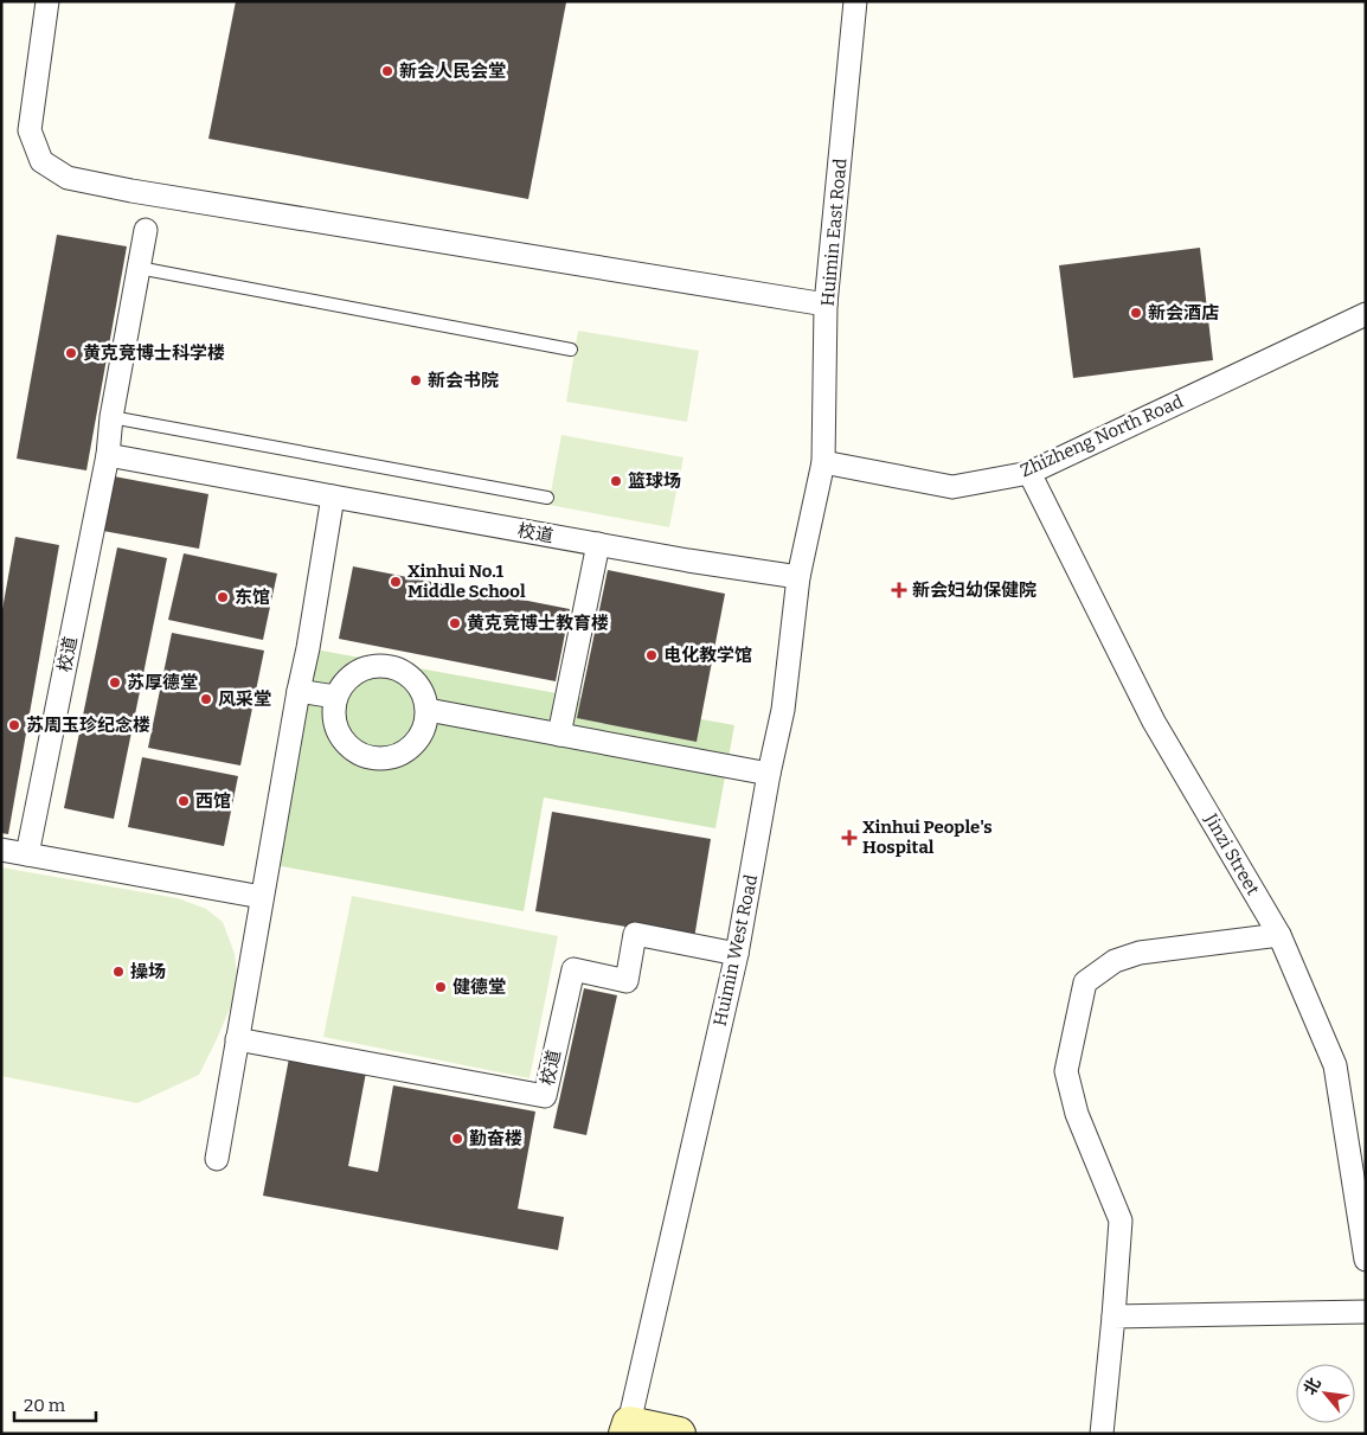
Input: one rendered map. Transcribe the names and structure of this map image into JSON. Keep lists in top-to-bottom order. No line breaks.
{"streets":{"street":["Huimin East Road","Zhizheng North Road","校道","Jinzi Street","Huimin West Road"]},"crossings":[["Huimin East Road","Zhizheng North Road"],["Huimin East Road","Huimin West Road"],["Zhizheng North Road","Jinzi Street"],["Zhizheng North Road","Huimin West Road"],["校道","Huimin West Road"]],"places":{"other":["新会人民会堂","新会酒店","黄克竞博士科学楼","新会书院","篮球场","Xinhui No.1 Middle School","东馆","黄克竞博士教育楼","电化教学馆","苏厚德堂","风采堂","苏周玉珍纪念楼","西馆","操场","健德堂","勤奋楼"],"health":["新会妇幼保健院","Xinhui People's Hospital"]},"scale_bar":"20 m","north":"top left"}
